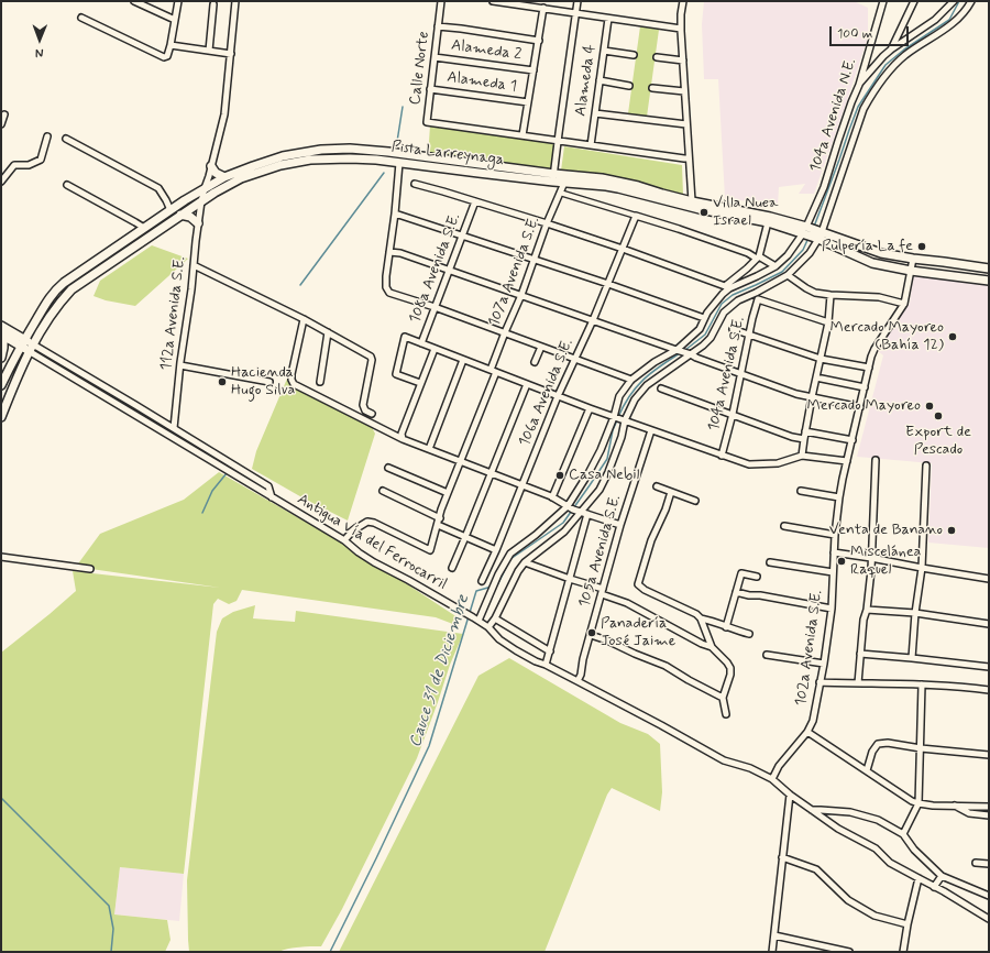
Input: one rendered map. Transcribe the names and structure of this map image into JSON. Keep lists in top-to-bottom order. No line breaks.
{"streets":{"main road":["Pista Larreynaga"],"street":["Alameda 2","Calle Norte","Alameda 4","Alameda 1","104a Avenida N.E.","108a Avenida S.E.","107a Avenida S.E.","112a Avenida S.E.","104a Avenida S.E.","106a Avenida S.E.","Antigua Vía del Ferrocarril","105a Avenida S.E.","102a Avenida S.E."]},"crossings":[["Alameda 2","Calle Norte"],["Calle Norte","Alameda 4"],["Calle Norte","Alameda 1"],["104a Avenida N.E.","Pista Larreynaga"],["Pista Larreynaga","107a Avenida S.E."],["Pista Larreynaga","112a Avenida S.E."],["Pista Larreynaga","Antigua Vía del Ferrocarril"],["Pista Larreynaga","102a Avenida S.E."],["107a Avenida S.E.","Antigua Vía del Ferrocarril"],["Antigua Vía del Ferrocarril","105a Avenida S.E."],["Antigua Vía del Ferrocarril","102a Avenida S.E."]],"water":["Cauce 31 de Diciembre"],"places":["Villa Nuea Israel","Pulpería La fe","Mercado Mayoreo (Bahía 12)","Hacienda Hugo Silva","Mercado Mayoreo","Export de Pescado","Casa Nebil","Venta de Banano","Miscelánea Raquel","Panadería José Jaime"],"scale_bar":"100 m","north":"bottom"}
